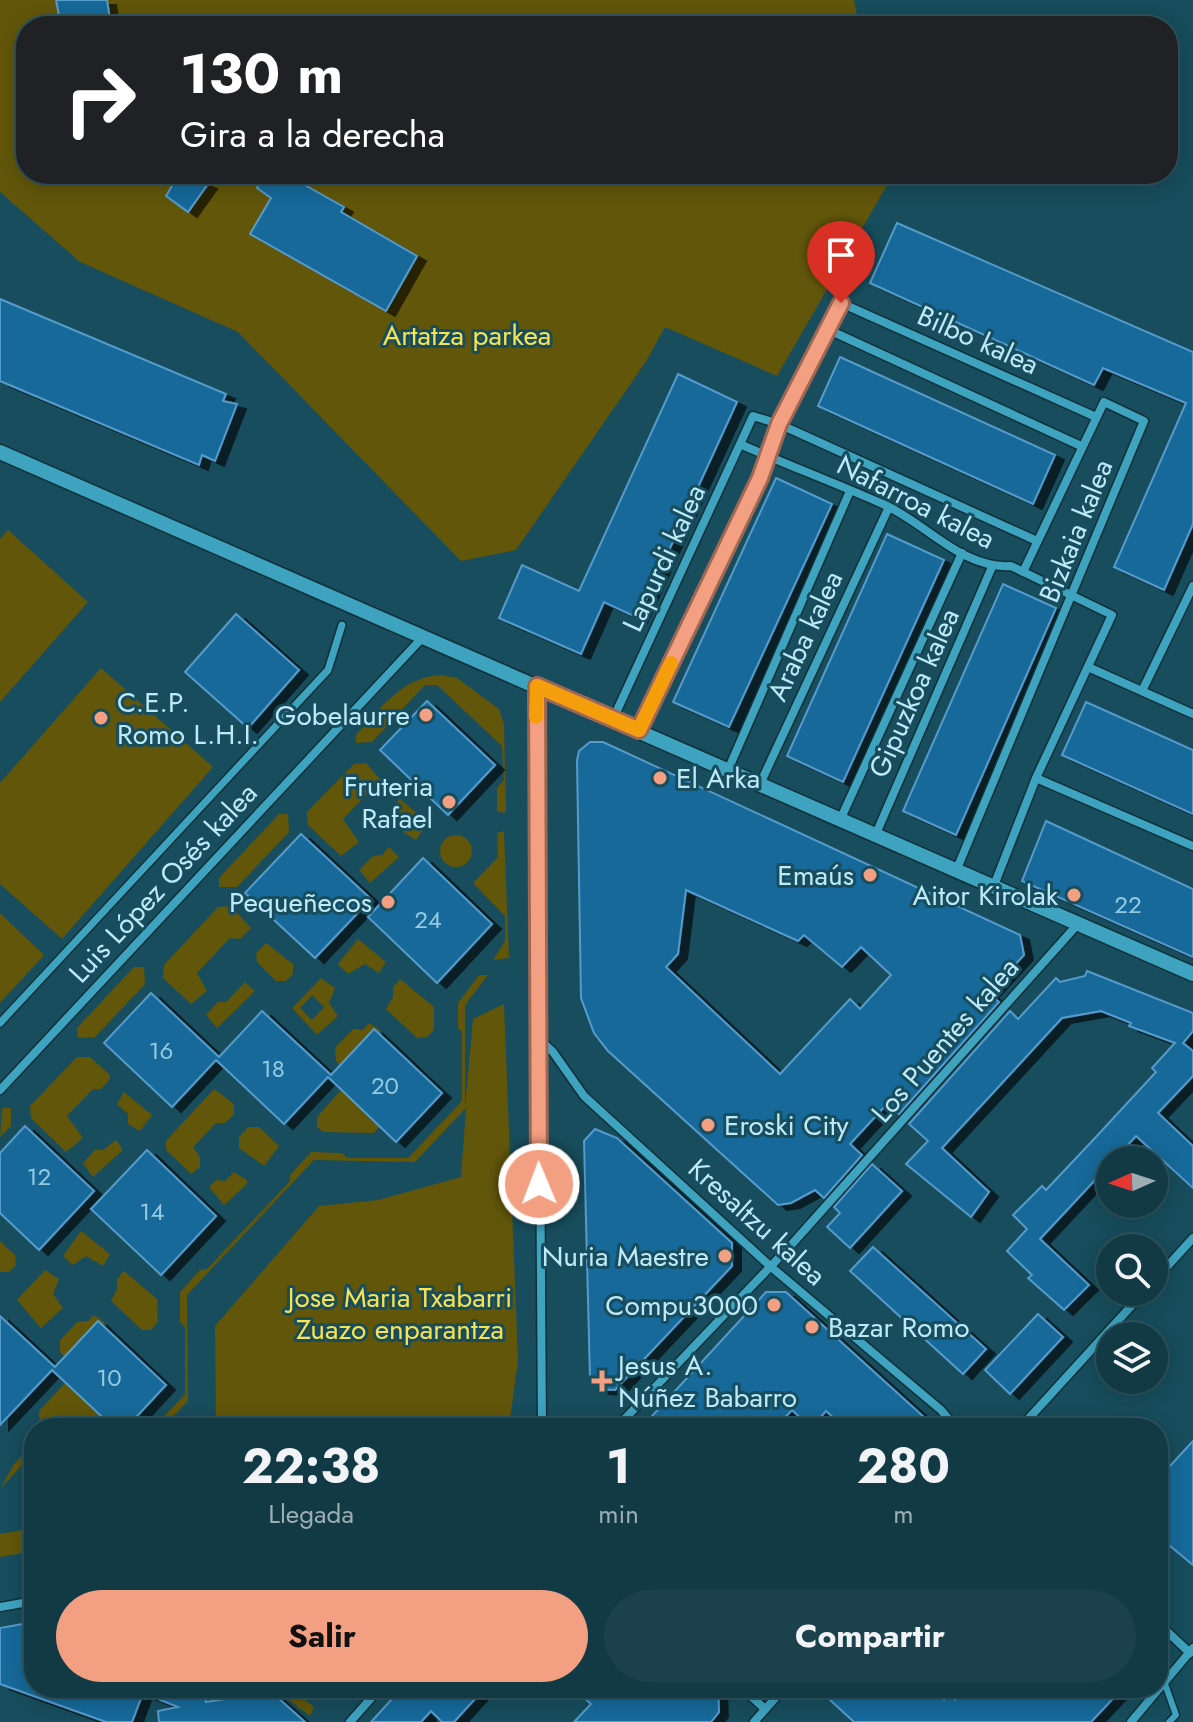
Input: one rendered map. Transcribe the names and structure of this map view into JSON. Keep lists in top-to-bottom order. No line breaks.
{"streets":{"street":["Bilbo kalea","Nafarroa kalea","Bizkaia kalea","Lapurdi kalea","Araba kalea","Gipuzkoa kalea","Luis López Osés kalea","Los Puentes kalea","Kresaltzu kalea"]},"crossings":[["Bilbo kalea","Bizkaia kalea"],["Bilbo kalea","Lapurdi kalea"],["Nafarroa kalea","Bizkaia kalea"],["Nafarroa kalea","Lapurdi kalea"],["Nafarroa kalea","Araba kalea"],["Nafarroa kalea","Gipuzkoa kalea"],["Los Puentes kalea","Kresaltzu kalea"]],"parks":["Artatza parkea","Jose Maria Txabarri Zuazo enparantza"],"places":{"other":["Gobelaurre","C.E.P. Romo L.H.I.","El Arka","Fruteria Rafael","Emaús","Aitor Kirolak","Pequeñecos","Eroski City","Nuria Maestre","Compu3000","Bazar Romo"],"health":["Jesus A. Núñez Babarro"]},"house_numbers":["22","24","16","18","20","12","14","10"],"north":"left","page":{"turn":["130 m","Gira a la derecha"],"eta":["22:38","Llegada","1","min","280","m"],"buttons":["Salir","Compartir"]}}
